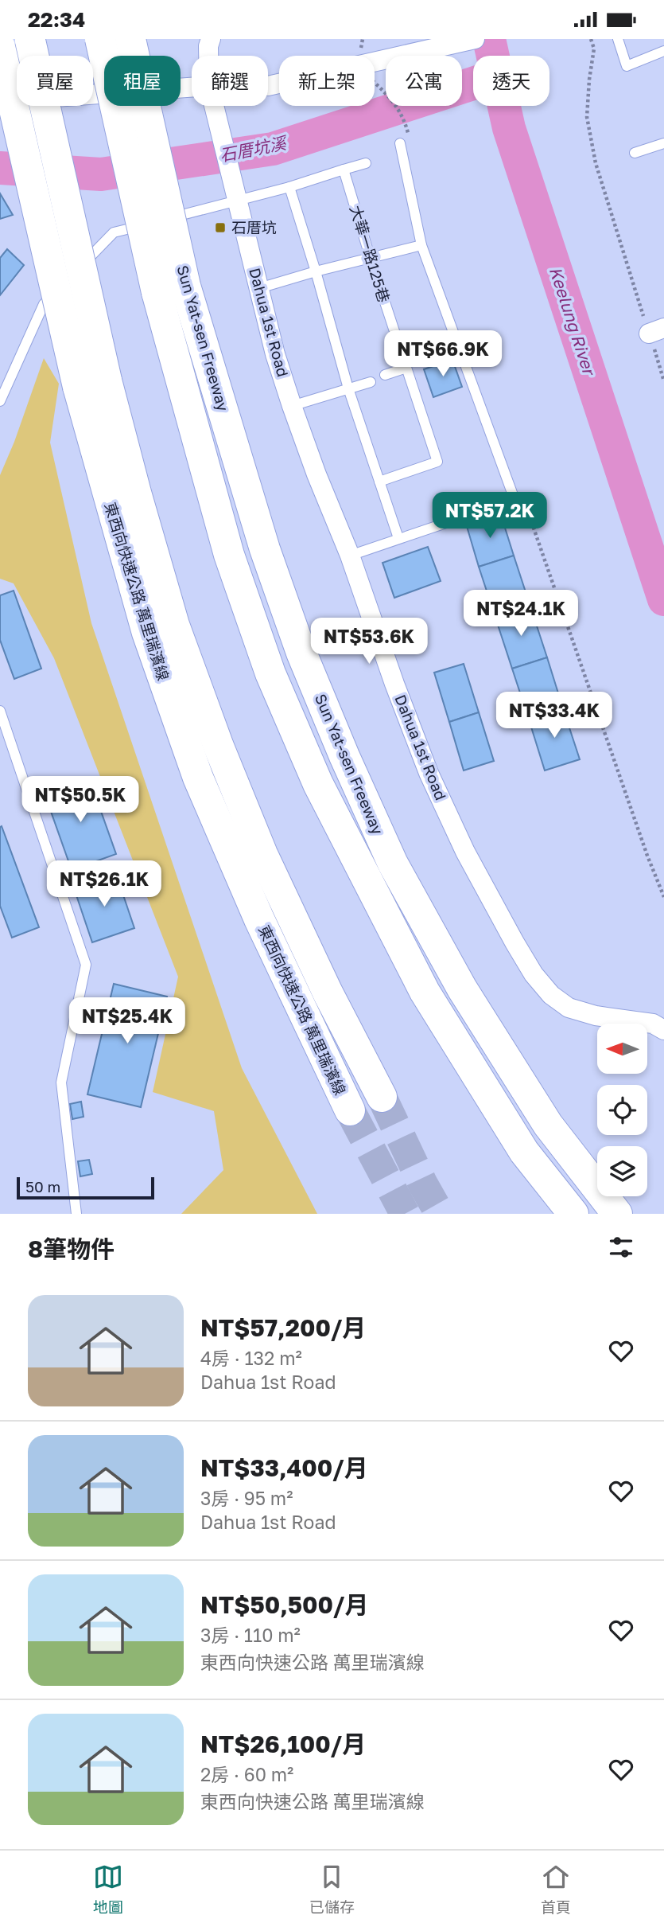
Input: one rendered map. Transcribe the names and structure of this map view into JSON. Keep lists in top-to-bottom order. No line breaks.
{"streets":{"highway":["Sun Yat-sen Freeway","東西向快速公路 萬里瑞濱線"],"street":["Dahua 1st Road"],"lane":["大華一路125巷"]},"water":["石厝坑溪","Keelung River"],"places":{"transit":["石厝坑"]},"scale_bar":"50 m","north":"left","page":{"status":"22:34","chip":["買屋","租屋","篩選","新上架","公寓","透天"],"price":["NT$66.9K","NT$57.2K","NT$24.1K","NT$53.6K","NT$33.4K","NT$50.5K","NT$26.1K","NT$25.4K"],"scale":"50 m","heading":"8筆物件","list":[{"name":"NT$57,200/月","note":"4房 · 132 m² · Dahua 1st Road"},{"name":"NT$33,400/月","note":"3房 · 95 m² · Dahua 1st Road"},{"name":"NT$50,500/月","note":"3房 · 110 m² · 東西向快速公路 萬里瑞濱線"},{"name":"NT$26,100/月","note":"2房 · 60 m² · 東西向快速公路 萬里瑞濱線"}],"tabs":["地圖","已儲存","首頁"]}}
